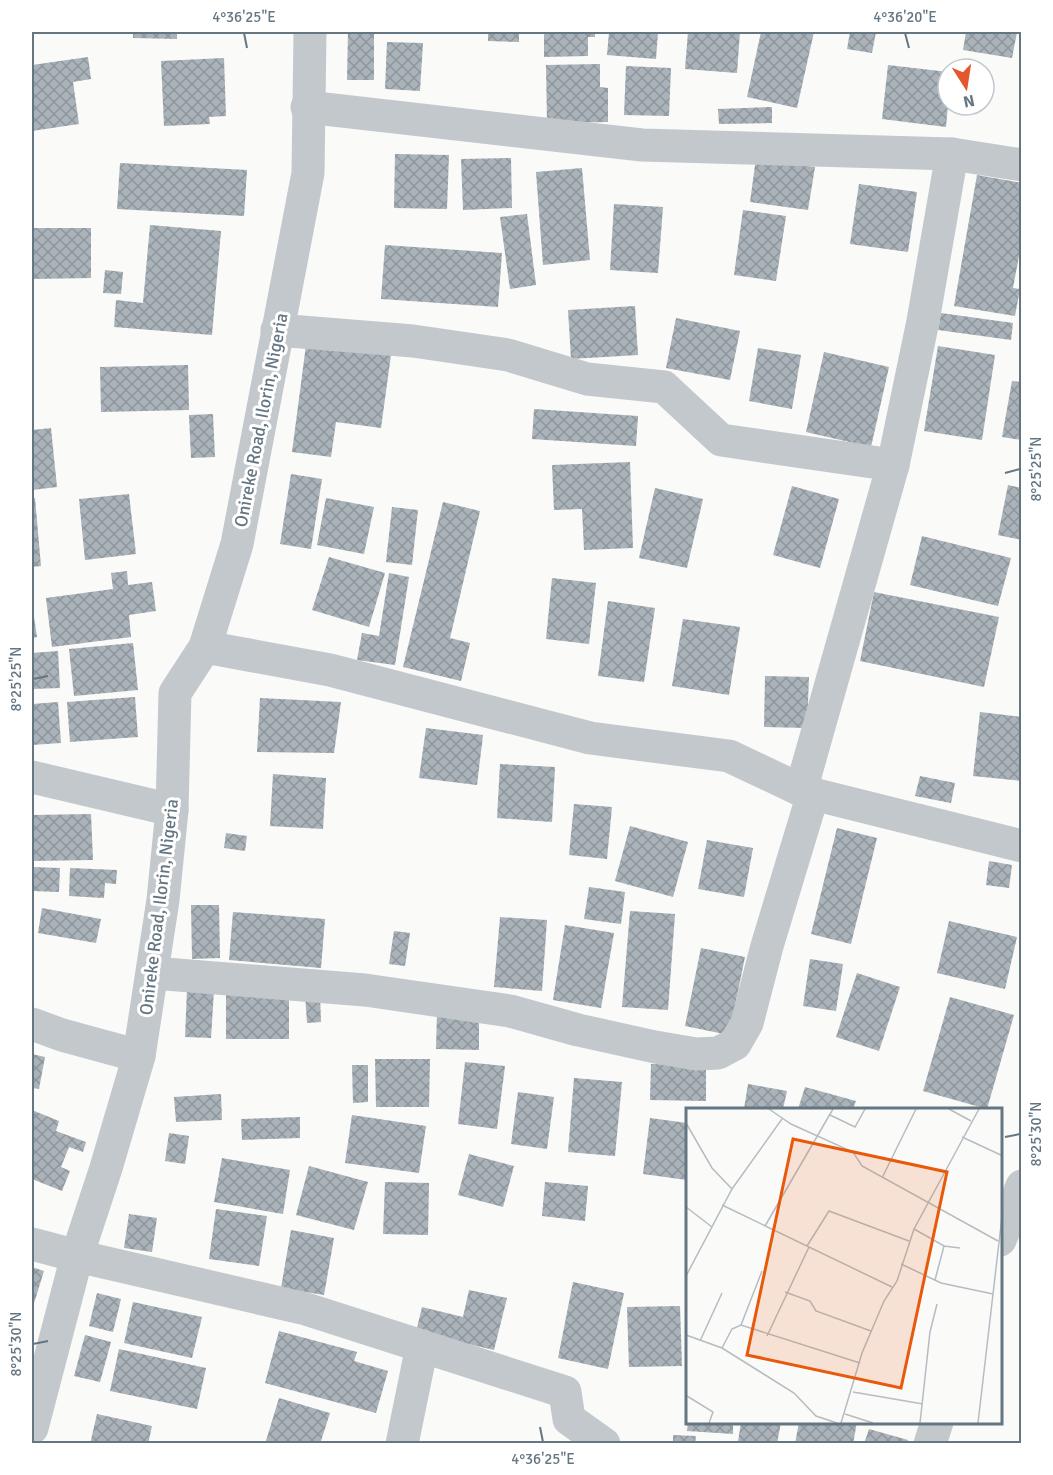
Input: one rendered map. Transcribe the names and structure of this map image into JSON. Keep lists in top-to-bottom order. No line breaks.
{"streets":{"street":["Onireke Road, Ilorin, Nigeria"]},"north":"bottom","coordinates":["4°36'25\"E","4°36'20\"E","8°25'25\"N","8°25'30\"N"]}
